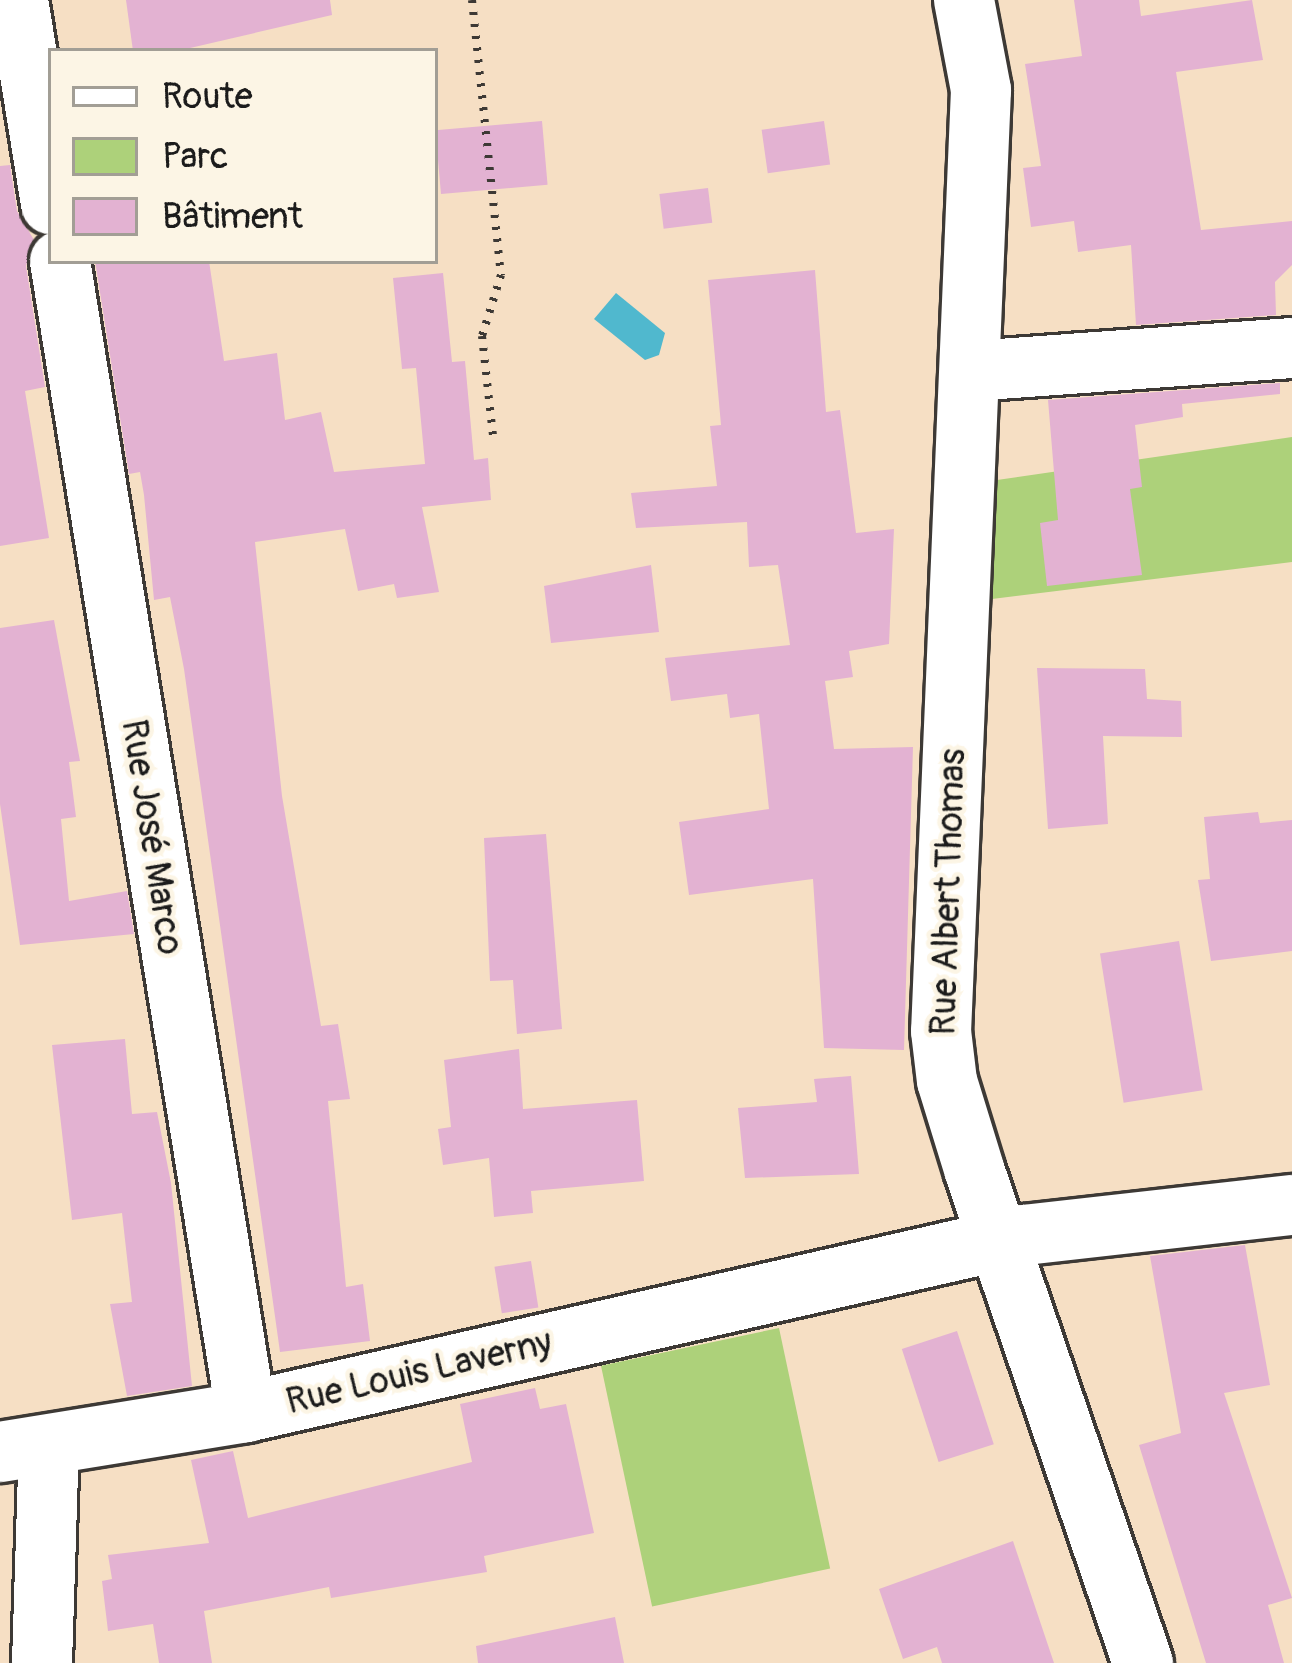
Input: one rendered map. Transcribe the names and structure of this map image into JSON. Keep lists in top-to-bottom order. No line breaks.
{"streets":{"street":["Rue José Marco","Rue Albert Thomas","Rue Louis Laverny"]},"crossings":[["Rue José Marco","Rue Louis Laverny"],["Rue Albert Thomas","Rue Louis Laverny"]],"legend":["Route","Parc","Bâtiment"]}
